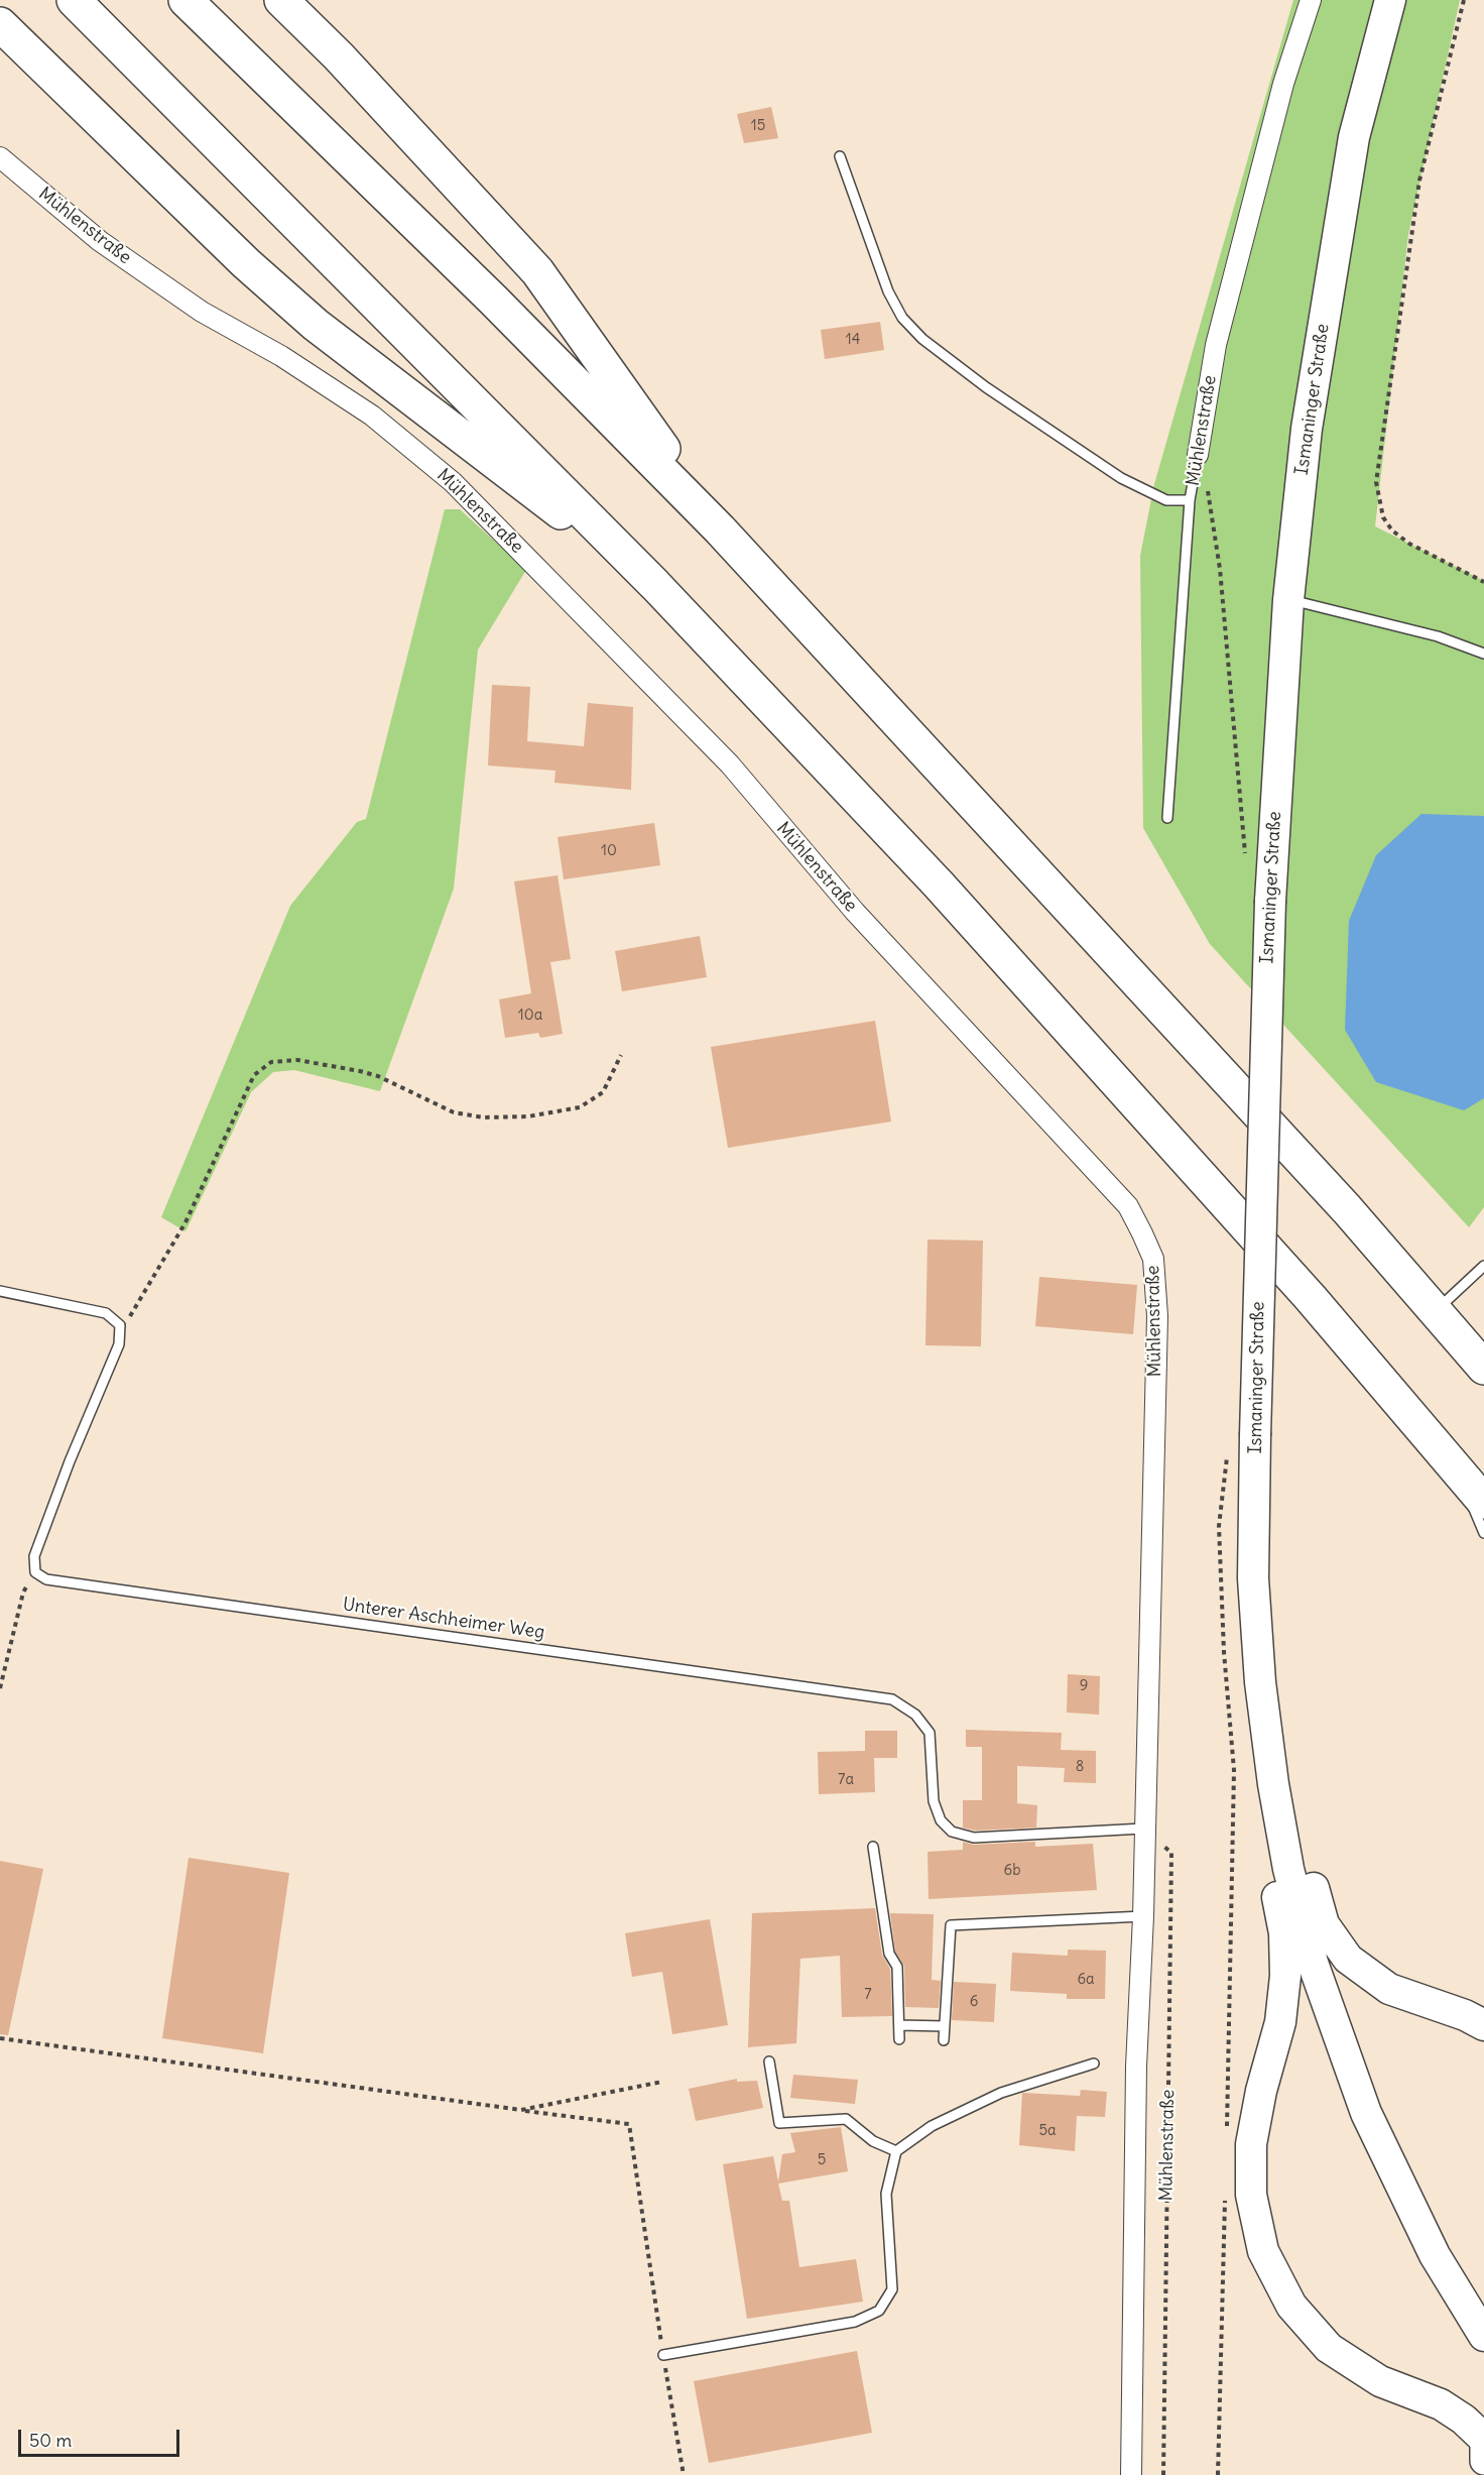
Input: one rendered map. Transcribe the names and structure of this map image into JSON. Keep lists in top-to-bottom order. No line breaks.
{"streets":{"main road":["Ismaninger Straße"],"street":["Mühlenstraße"],"lane":["Unterer Aschheimer Weg"]},"crossings":[["Mühlenstraße","Unterer Aschheimer Weg"]],"house_numbers":["15","14","10","10a","9","8","7a","6b","6a","7","6","5a","5"],"scale_bar":"50 m"}
